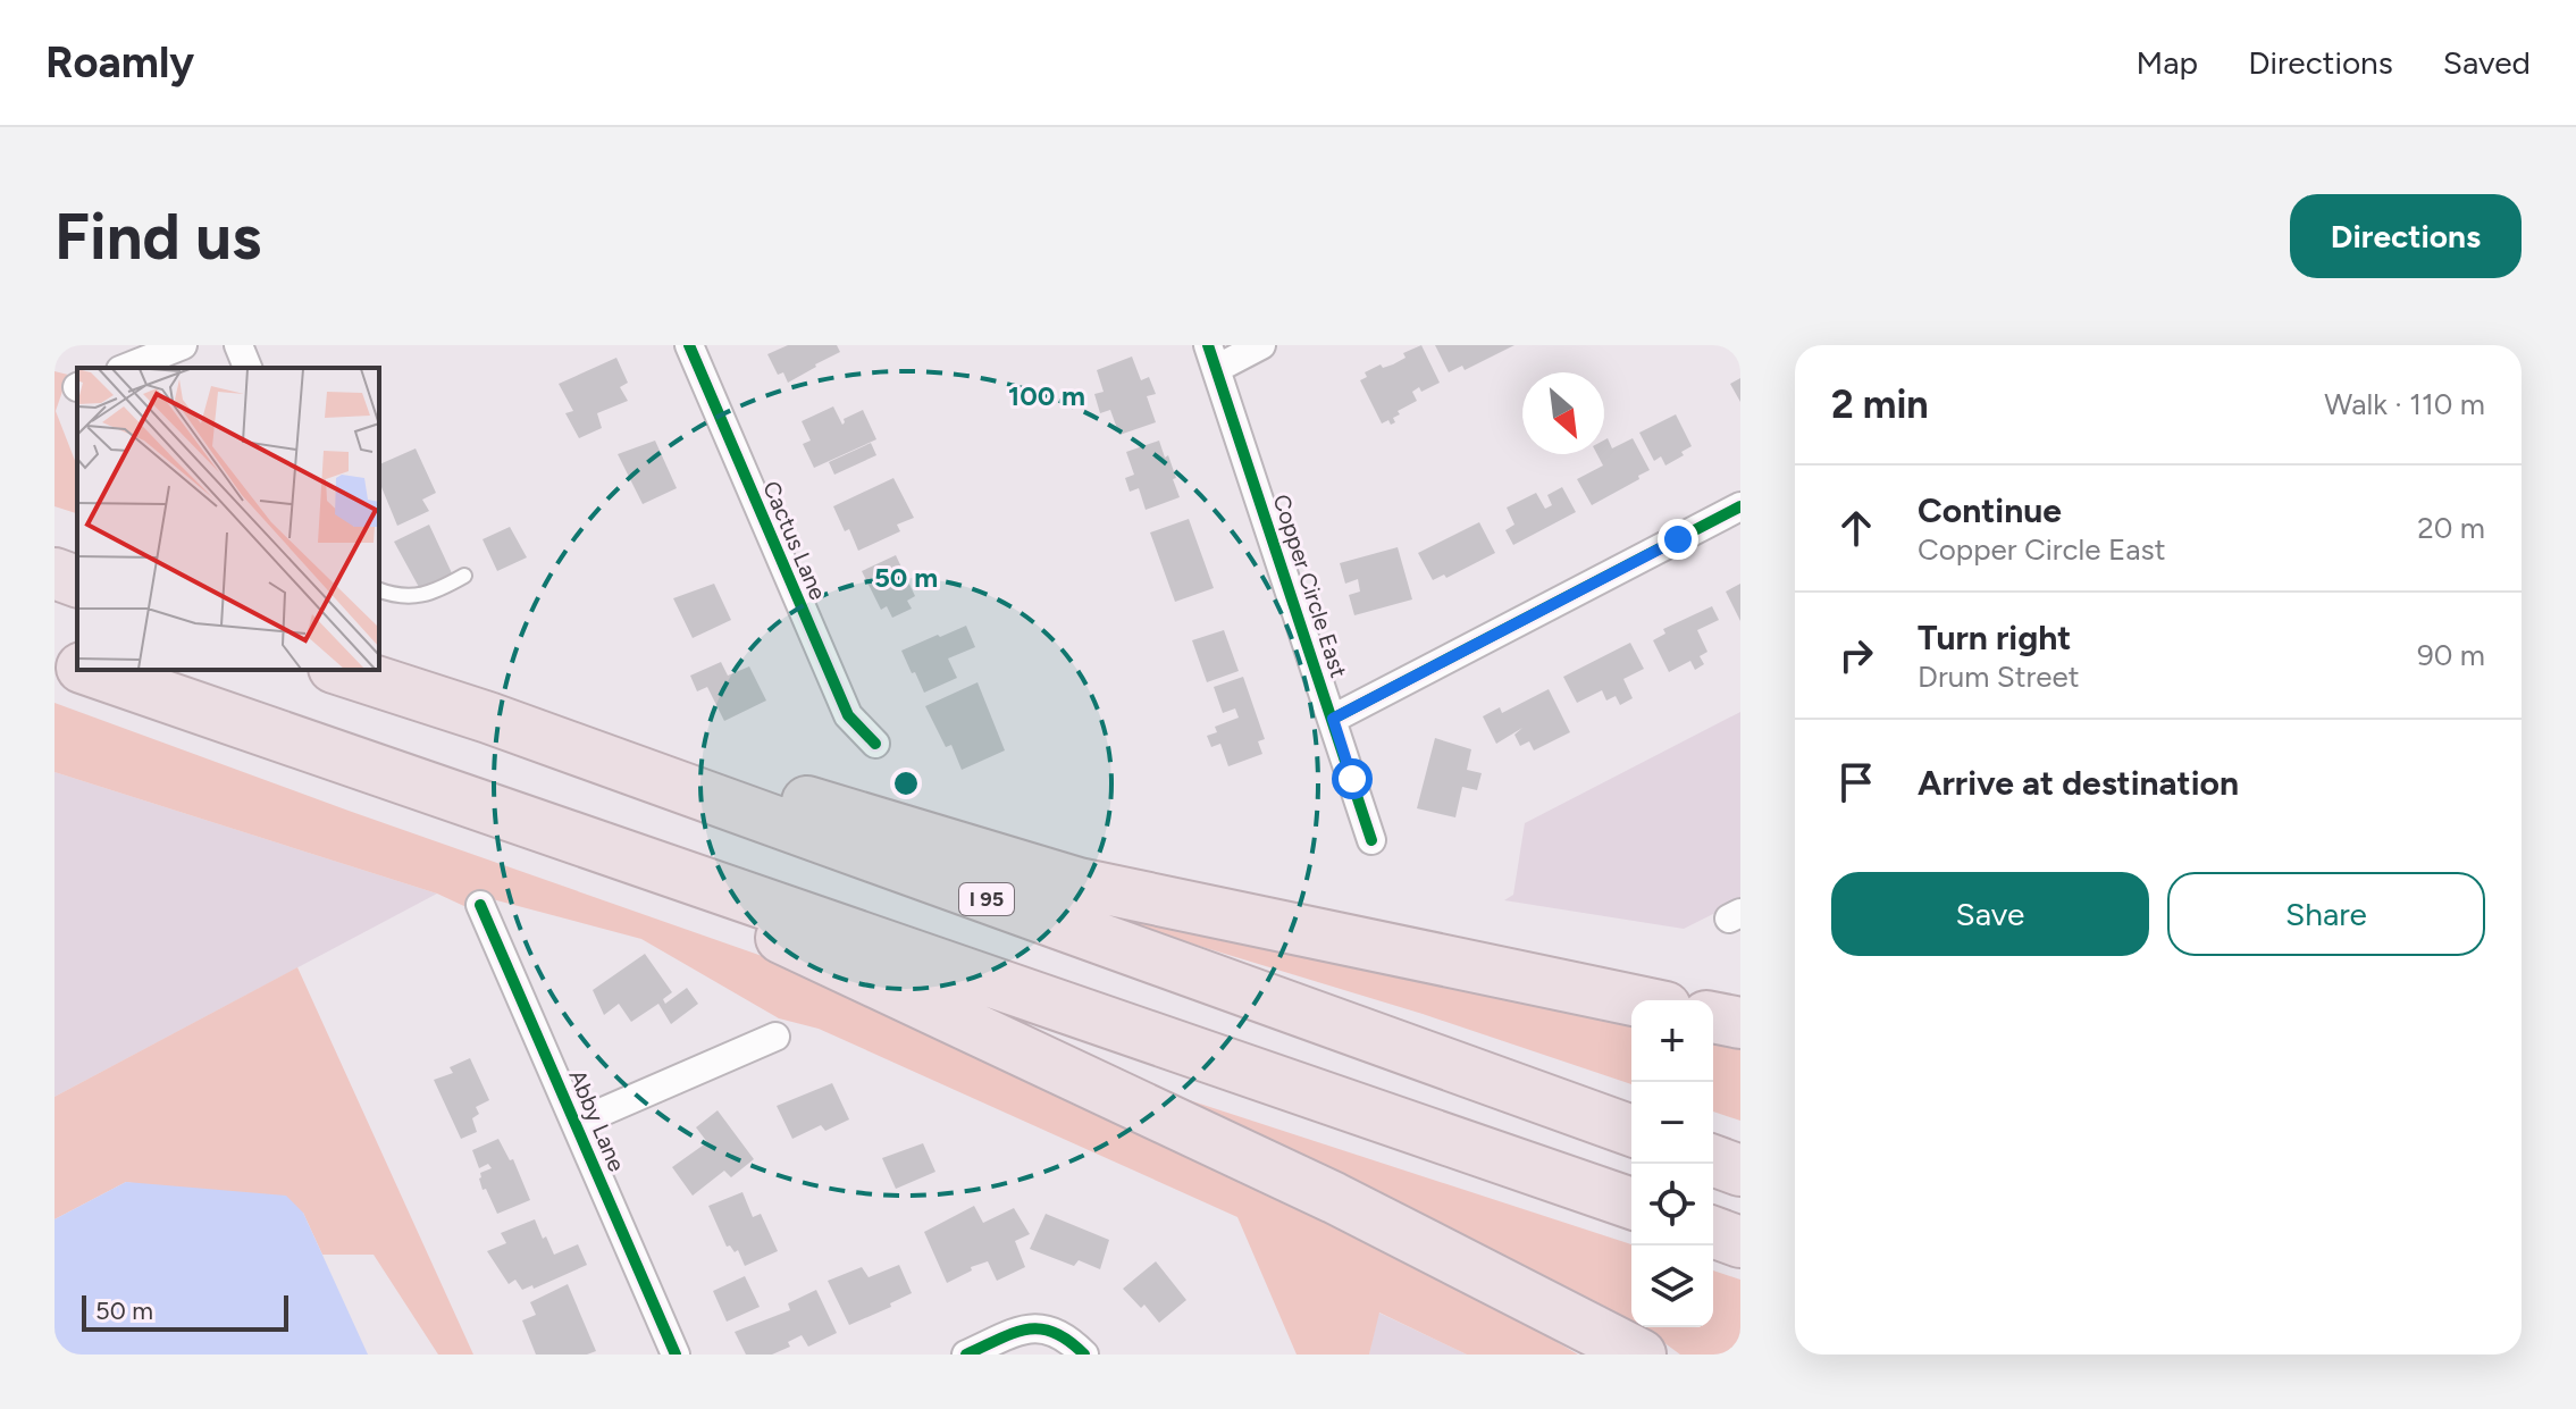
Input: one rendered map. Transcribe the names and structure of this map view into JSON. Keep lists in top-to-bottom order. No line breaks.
{"streets":{"highway":["I 95"],"street":["Cactus Lane","Copper Circle East","Abby Lane"]},"scale_bar":"50 m","north":"bottom right","page":{"header":"Roamly","nav":["Map","Directions","Saved"],"buttons":["Directions",["Save","Share"]],"title":"Find us","heading":["2 min","Walk · 110 m"],"list":[["Continue","Copper Circle East","20 m"],["Turn right","Drum Street","90 m"],"Arrive at destination"],"map_buttons":["+","−"],"scale":"50 m"},"rings":["100 m","50 m"]}
